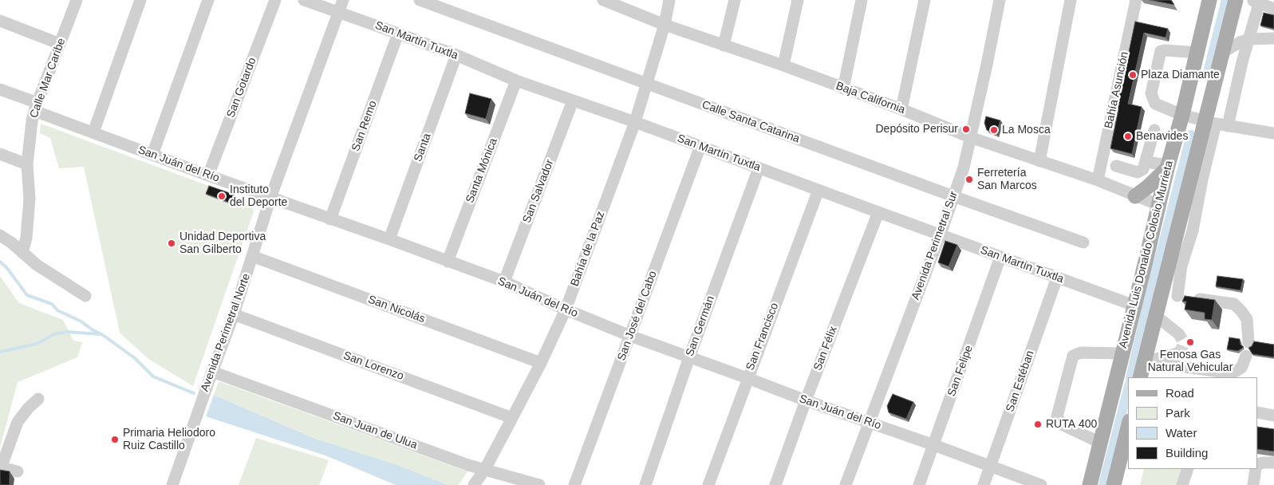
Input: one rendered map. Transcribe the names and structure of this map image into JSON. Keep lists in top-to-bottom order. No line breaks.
{"streets":{"main road":["Avenida Luis Donaldo Colosio Murrieta"],"street":["San Martín Tuxtla","Calle Mar Caribe","San Gotardo","Bahía Asunción","Baja California","Calle Santa Catarina","San Remo","Santa","San Juán del Río","Santa Mónica","San Salvador","Avenida Perimetral Sur","Bahía de la Paz","San Nicolás","San José del Cabo","San Germán","Avenida Perimetral Norte","San Francisco","San Félix","San Lorenzo","San Felipe","San Estéban","San Juan de Ulua"]},"crossings":[["San Martín Tuxtla","San Remo"],["San Martín Tuxtla","Santa"],["San Martín Tuxtla","Santa Mónica"],["San Martín Tuxtla","San Salvador"],["San Martín Tuxtla","Avenida Perimetral Sur"],["San Martín Tuxtla","Bahía de la Paz"],["San Martín Tuxtla","Avenida Luis Donaldo Colosio Murrieta"],["San Martín Tuxtla","San José del Cabo"],["San Martín Tuxtla","San Germán"],["San Martín Tuxtla","Avenida Perimetral Norte"],["San Martín Tuxtla","San Francisco"],["San Martín Tuxtla","San Félix"],["San Martín Tuxtla","San Felipe"],["San Martín Tuxtla","San Estéban"],["Calle Mar Caribe","San Juán del Río"],["San Gotardo","San Juán del Río"],["Bahía Asunción","Baja California"],["Baja California","Avenida Perimetral Sur"],["Baja California","Bahía de la Paz"],["Baja California","Avenida Luis Donaldo Colosio Murrieta"],["Calle Santa Catarina","Avenida Perimetral Sur"],["Calle Santa Catarina","Bahía de la Paz"],["San Remo","San Juán del Río"],["Santa","San Juán del Río"],["San Juán del Río","Santa Mónica"],["San Juán del Río","San Salvador"],["San Juán del Río","Avenida Perimetral Sur"],["San Juán del Río","Bahía de la Paz"],["San Juán del Río","San José del Cabo"],["San Juán del Río","San Germán"],["San Juán del Río","Avenida Perimetral Norte"],["San Juán del Río","San Francisco"],["San Juán del Río","San Félix"],["San Juán del Río","San Felipe"],["San Juán del Río","San Estéban"],["Bahía de la Paz","San Nicolás"],["Bahía de la Paz","San Lorenzo"],["Bahía de la Paz","San Juan de Ulua"],["San Nicolás","Avenida Perimetral Norte"],["Avenida Perimetral Norte","San Lorenzo"],["Avenida Perimetral Norte","San Juan de Ulua"]],"places":["Plaza Diamante","Depósito Perisur","La Mosca","Benavides","Ferretería San Marcos","Instituto del Deporte","Unidad Deportiva San Gilberto","Fenosa Gas Natural Vehicular","RUTA 400","Primaria Heliodoro Ruiz Castillo"],"legend":["Road","Park","Water","Building"]}
